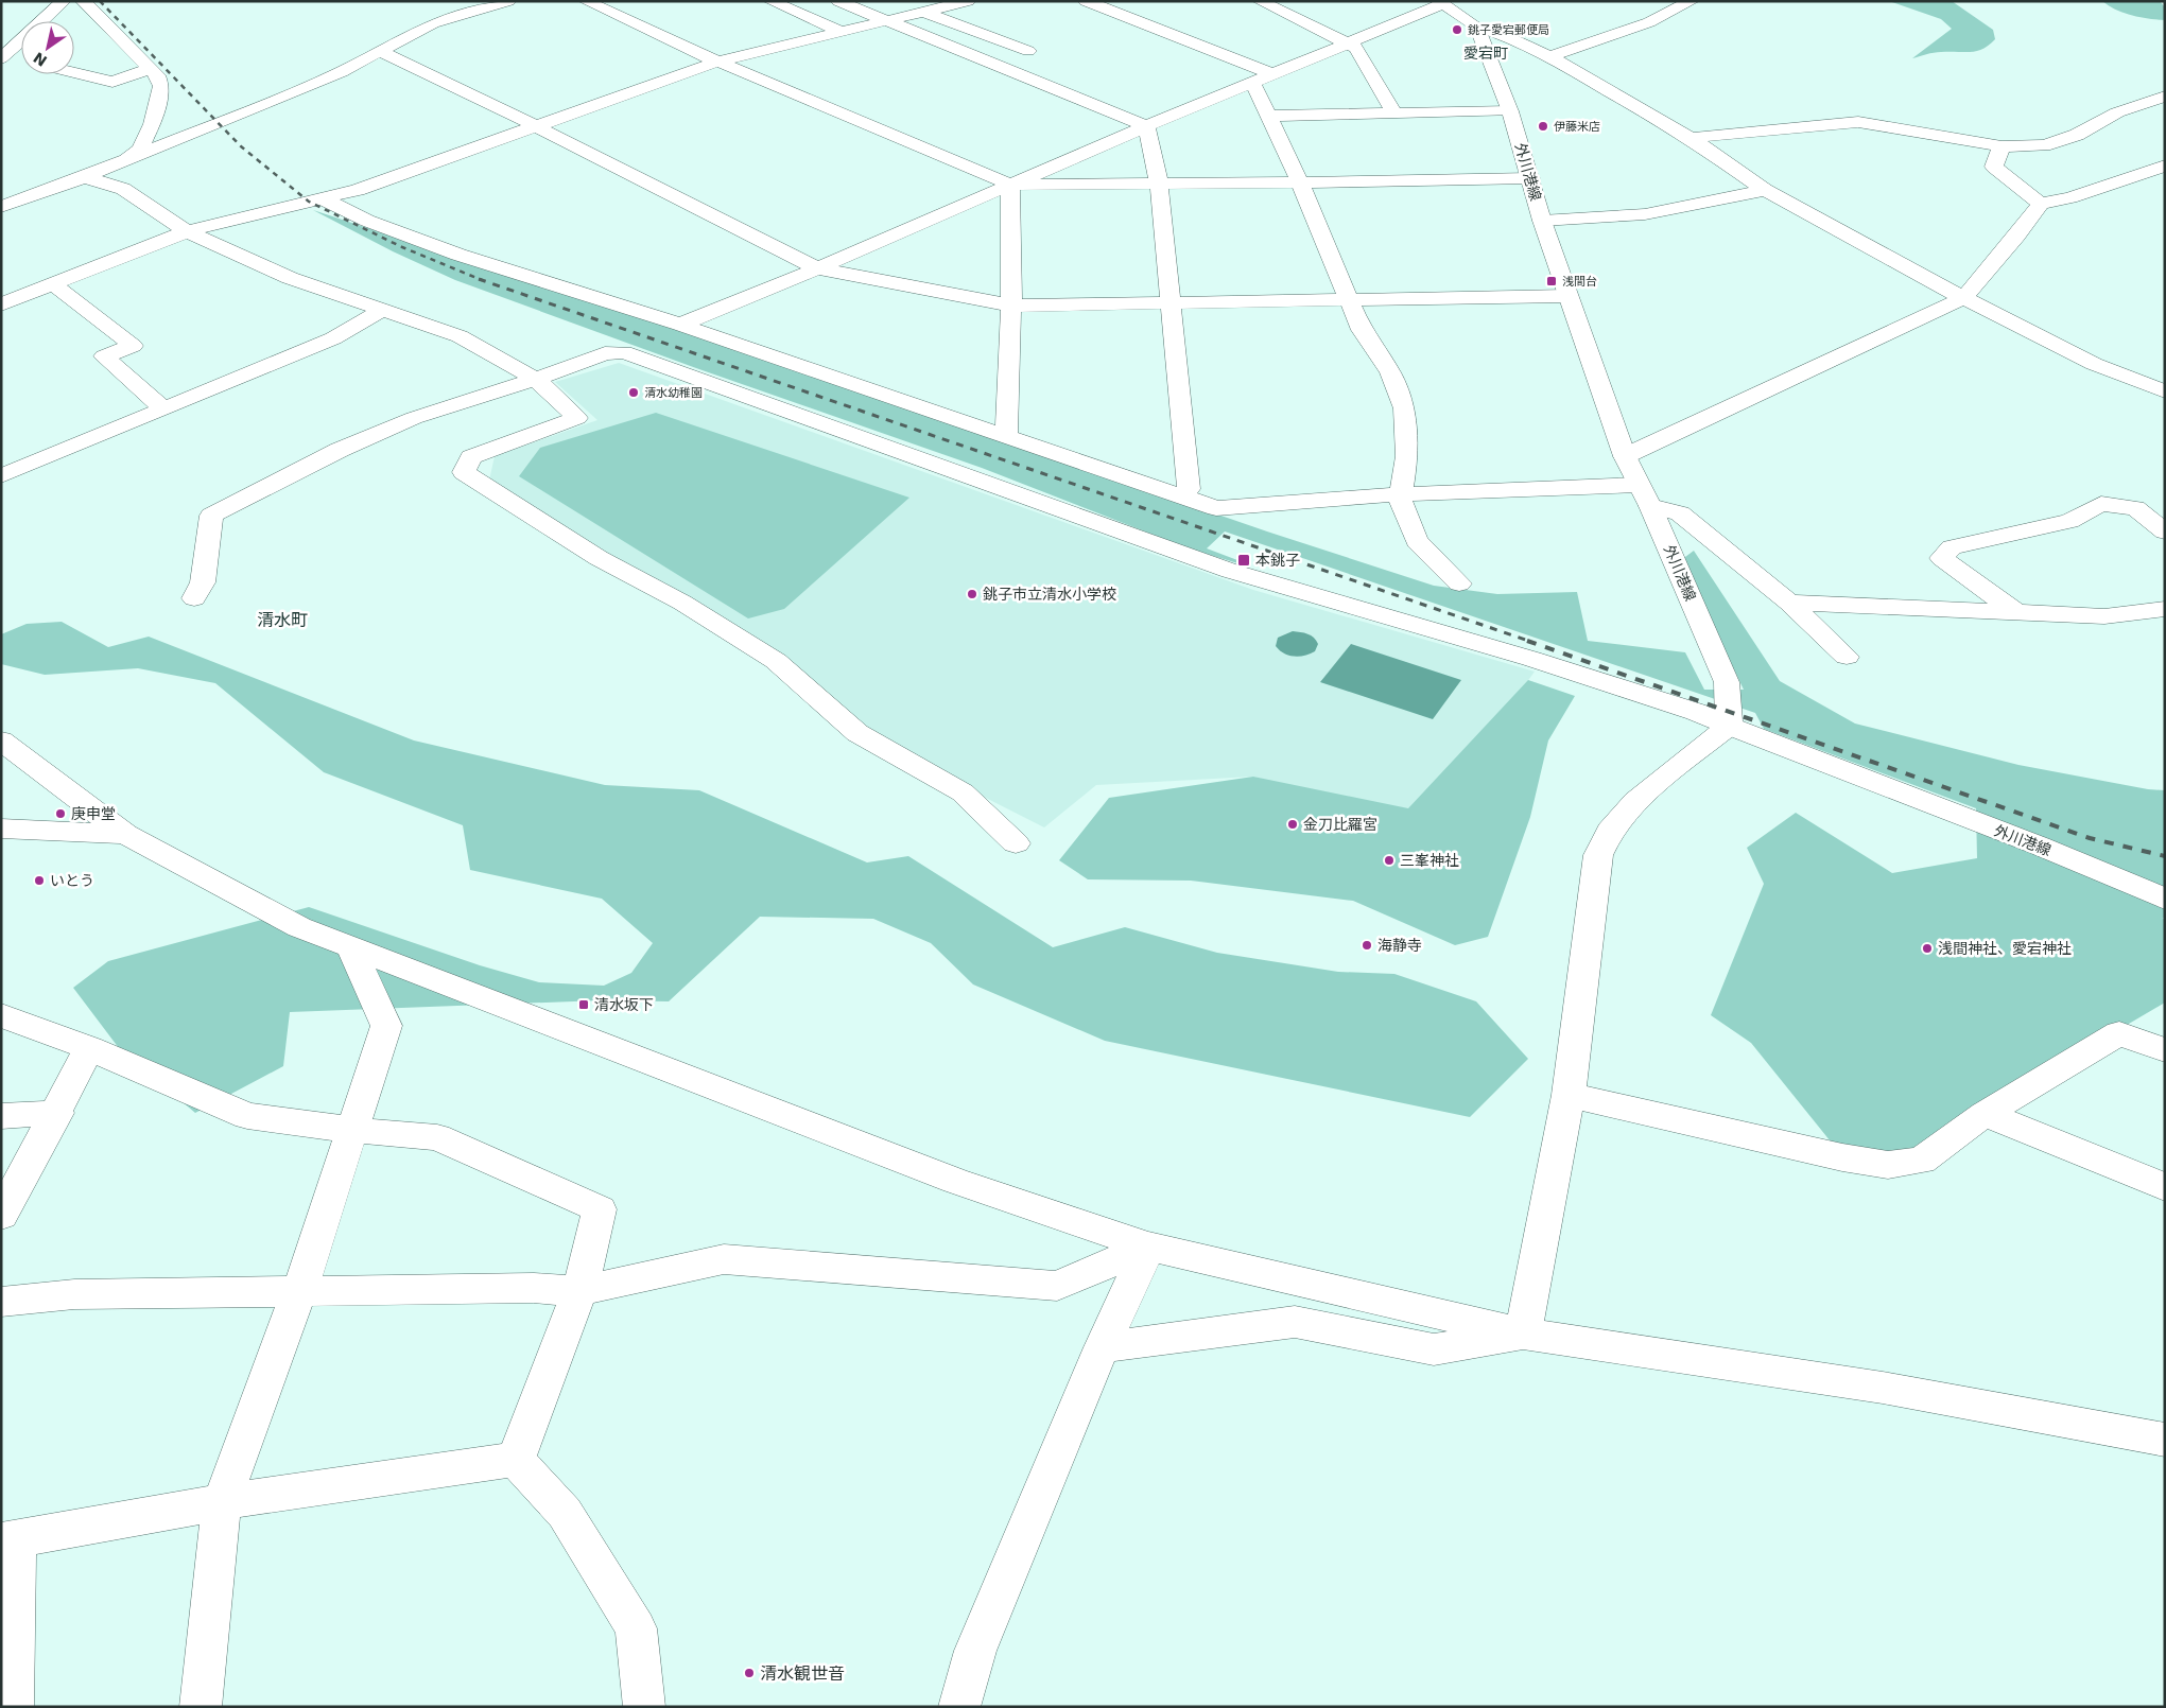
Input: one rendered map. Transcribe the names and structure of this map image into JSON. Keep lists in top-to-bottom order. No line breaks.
{"streets":{"street":["外川港線"]},"districts":["愛宕町","清水町"],"places":{"other":["銚子愛宕郵便局","伊藤米店","清水幼稚園","銚子市立清水小学校","庚申堂","金刀比羅宮","三峯神社","いとう","海静寺","浅間神社、愛宕神社","清水観世音"],"transit":["浅間台","本銚子","清水坂下"]},"north":"bottom left"}
